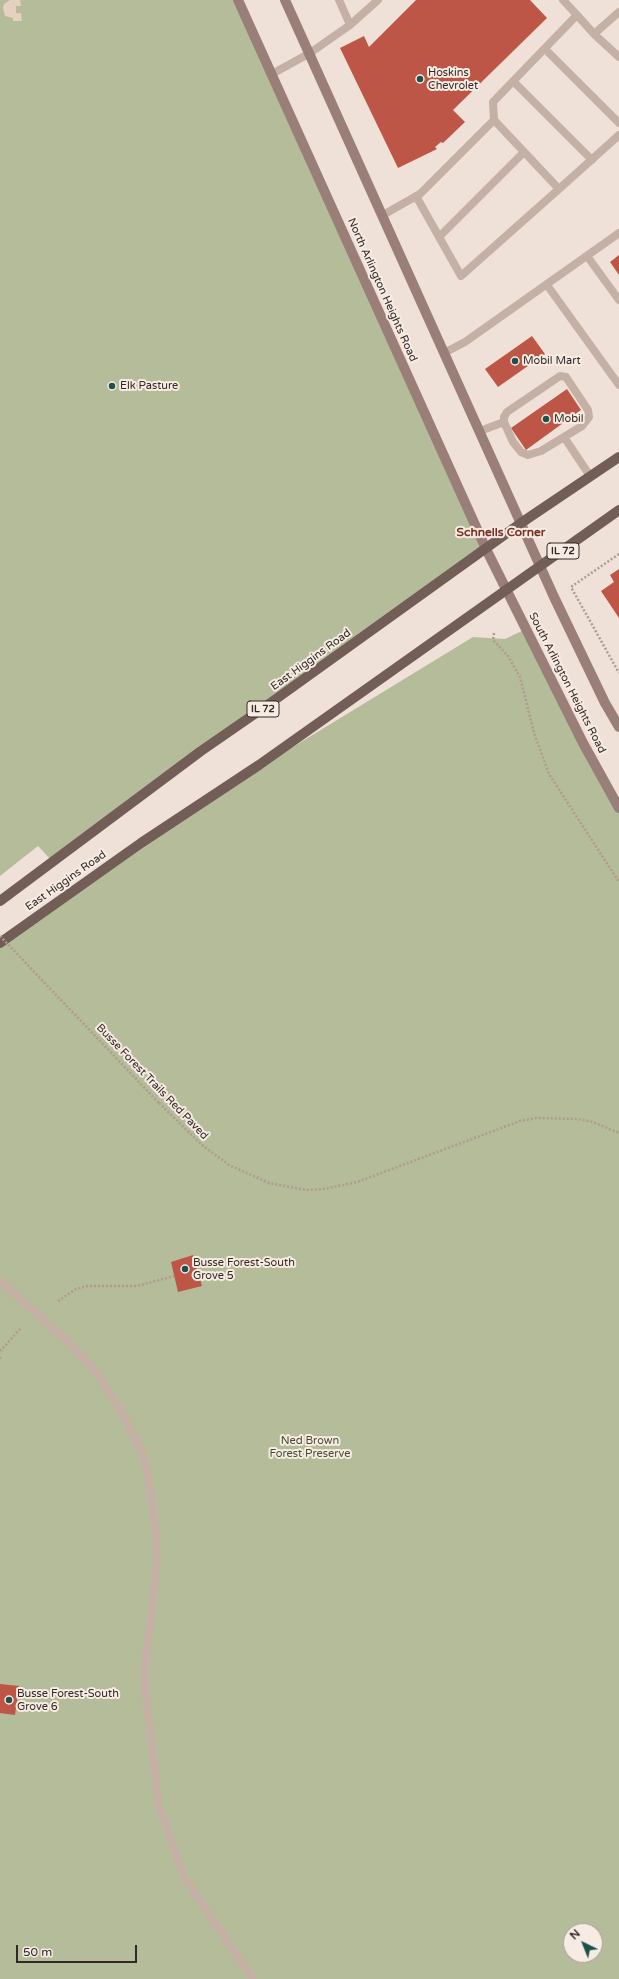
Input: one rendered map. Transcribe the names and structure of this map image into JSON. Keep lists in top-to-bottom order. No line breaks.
{"streets":{"main road":["North Arlington Heights Road","IL 72","East Higgins Road","South Arlington Heights Road"],"path":["Busse Forest Trails Red Paved"]},"crossings":[["North Arlington Heights Road","East Higgins Road"],["North Arlington Heights Road","South Arlington Heights Road"],["East Higgins Road","South Arlington Heights Road"]],"districts":["Schnells Corner"],"parks":["Ned Brown Forest Preserve"],"places":["Hoskins Chevrolet","Mobil Mart","Elk Pasture","Mobil","Busse Forest-South Grove 5","Busse Forest-South Grove 6"],"scale_bar":"50 m","north":"top left"}
